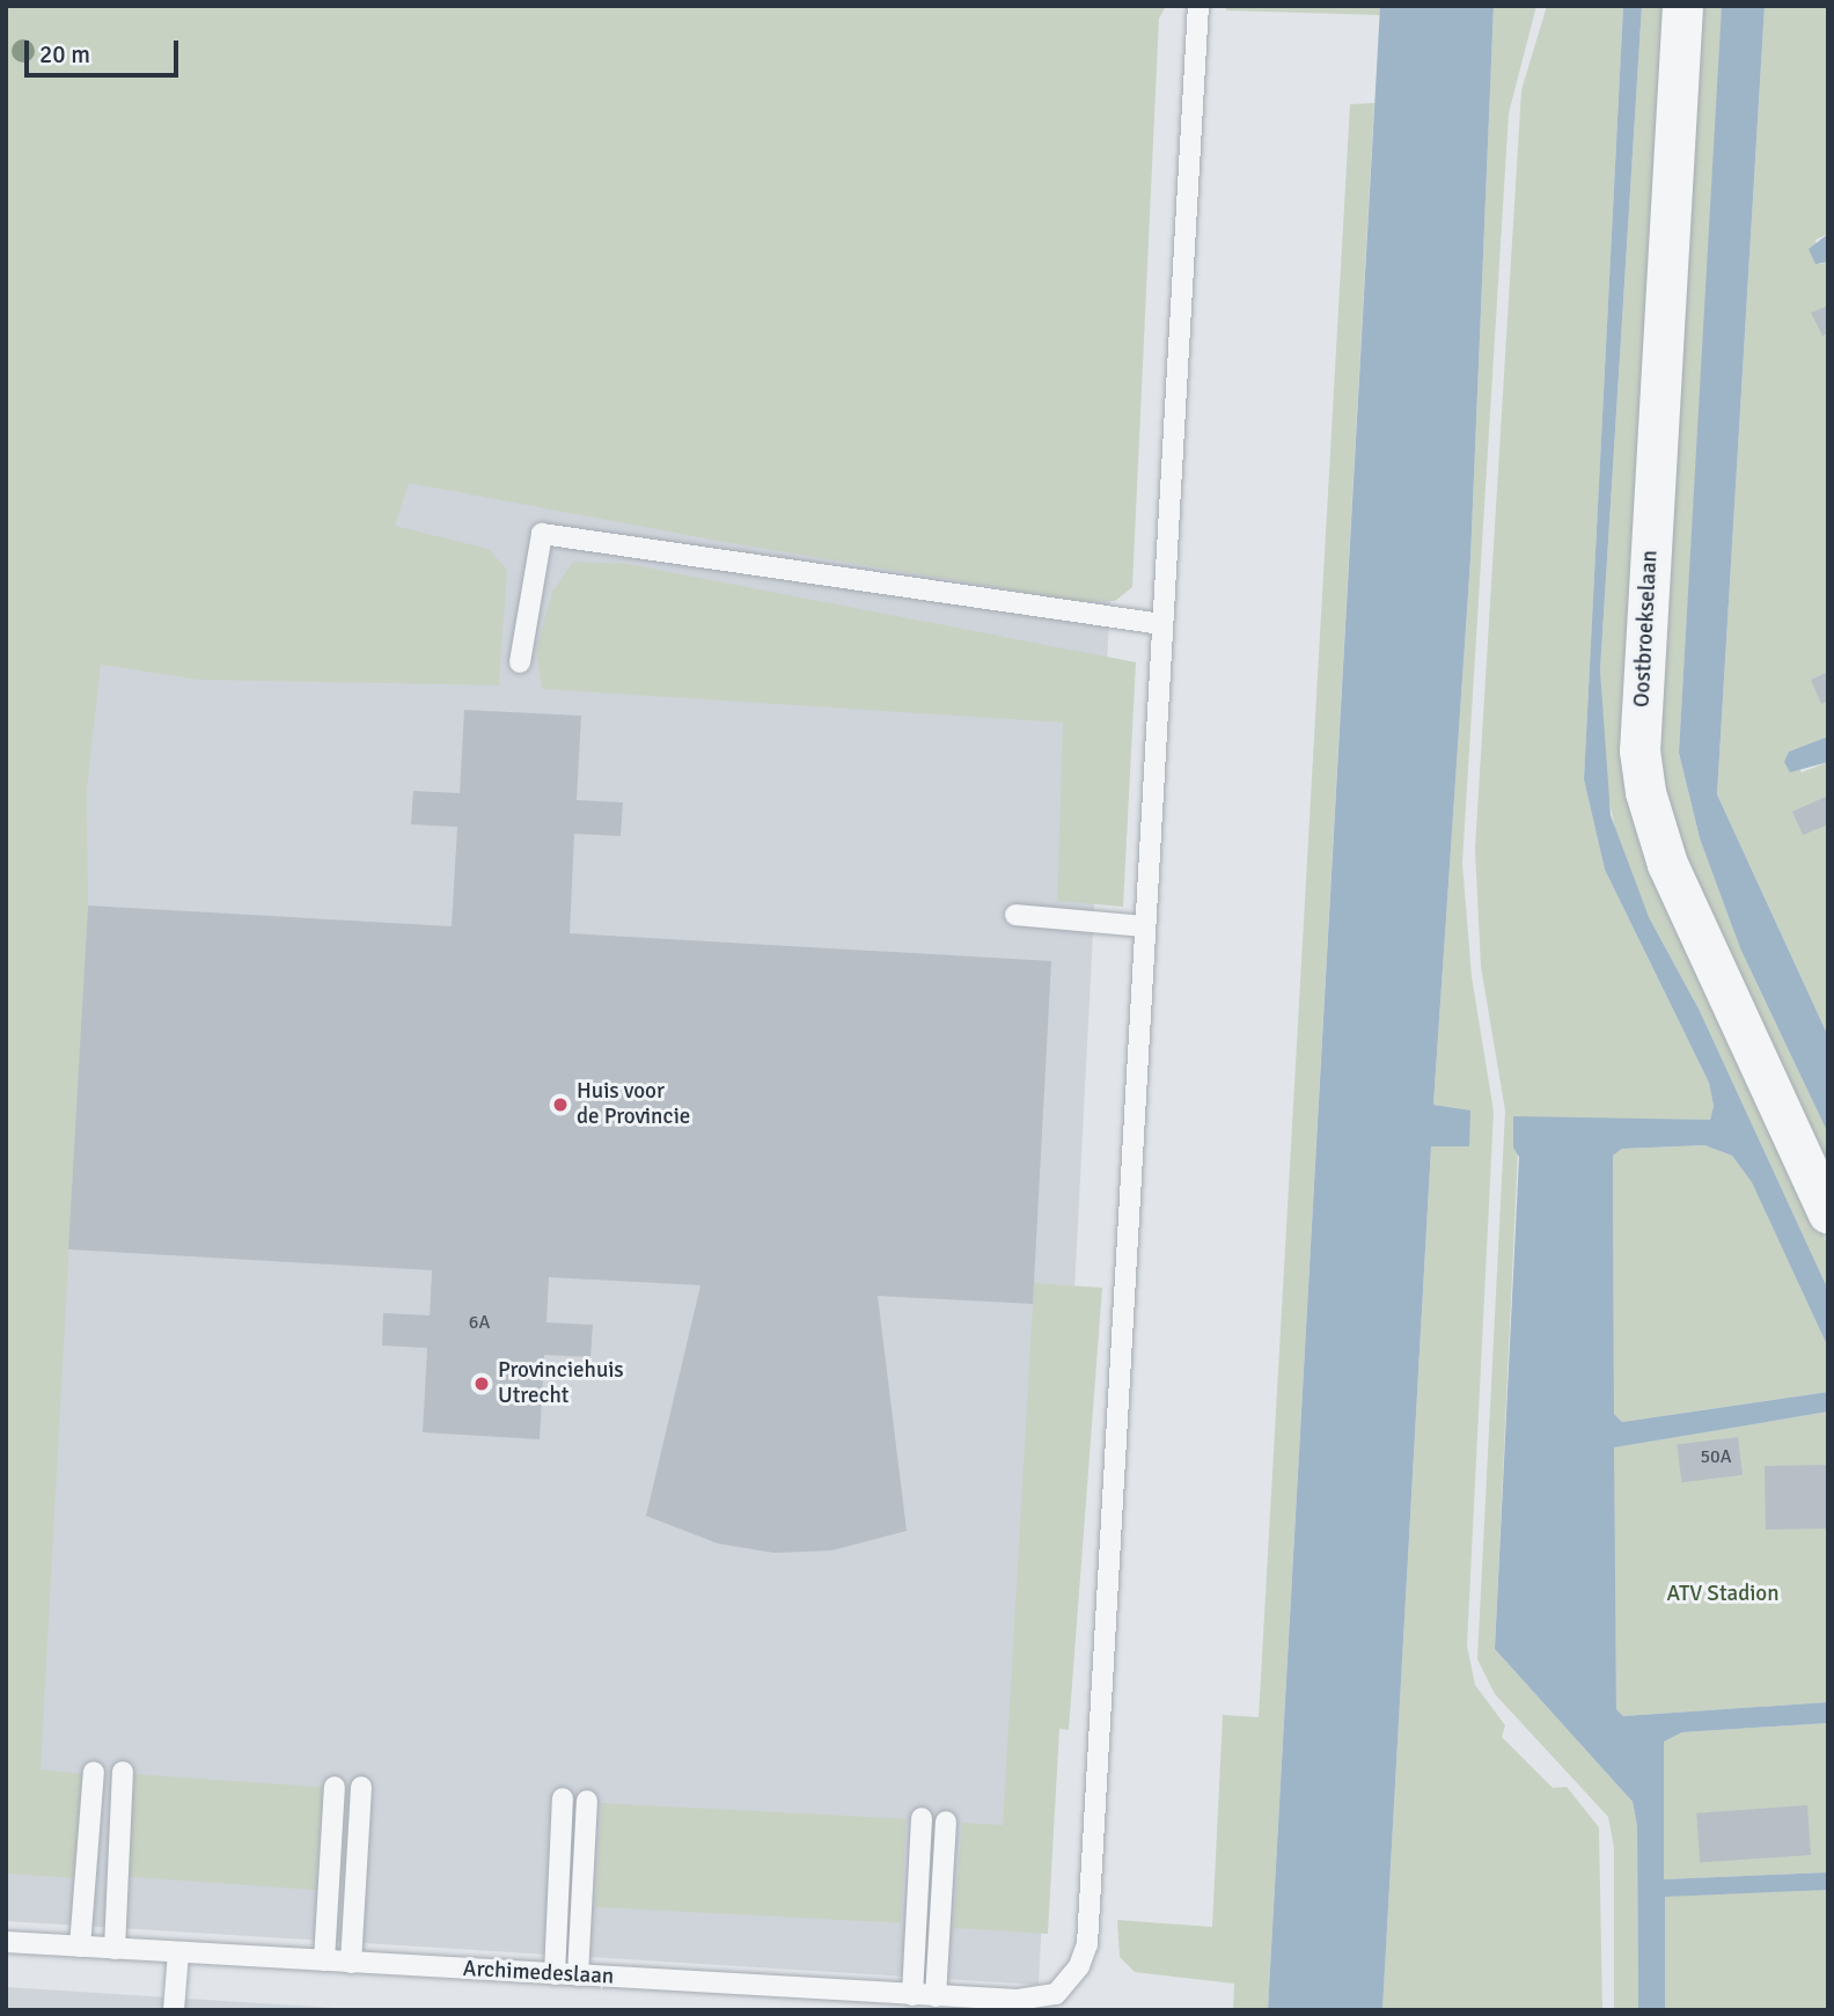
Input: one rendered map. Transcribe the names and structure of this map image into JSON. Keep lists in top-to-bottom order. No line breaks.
{"streets":{"street":["Oostbroekselaan"],"lane":["Archimedeslaan"]},"parks":["ATV Stadion"],"places":["Huis voor de Provincie","Provinciehuis Utrecht"],"house_numbers":["6A","50A"],"scale_bar":"20 m"}
